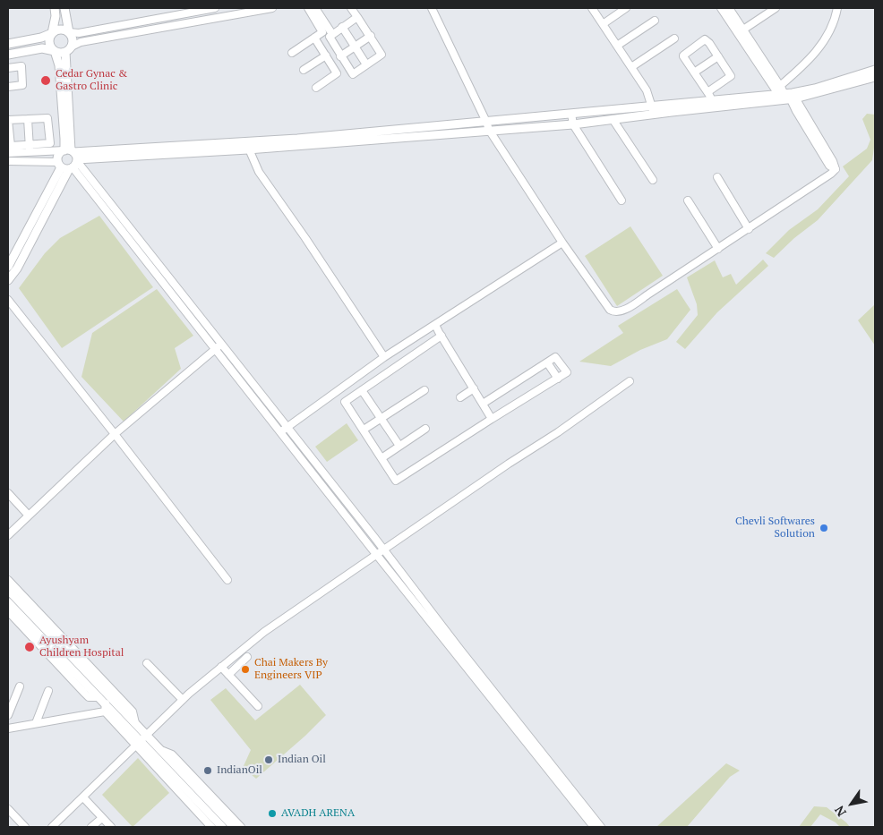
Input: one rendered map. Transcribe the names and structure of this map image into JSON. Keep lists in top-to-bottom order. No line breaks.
{"places":["Cedar Gynac & Gastro Clinic","Chevli Softwares Solution","Ayushyam Children Hospital","Chai Makers By Engineers VIP","Indian Oil","IndianOil","AVADH ARENA"],"north":"bottom left"}
